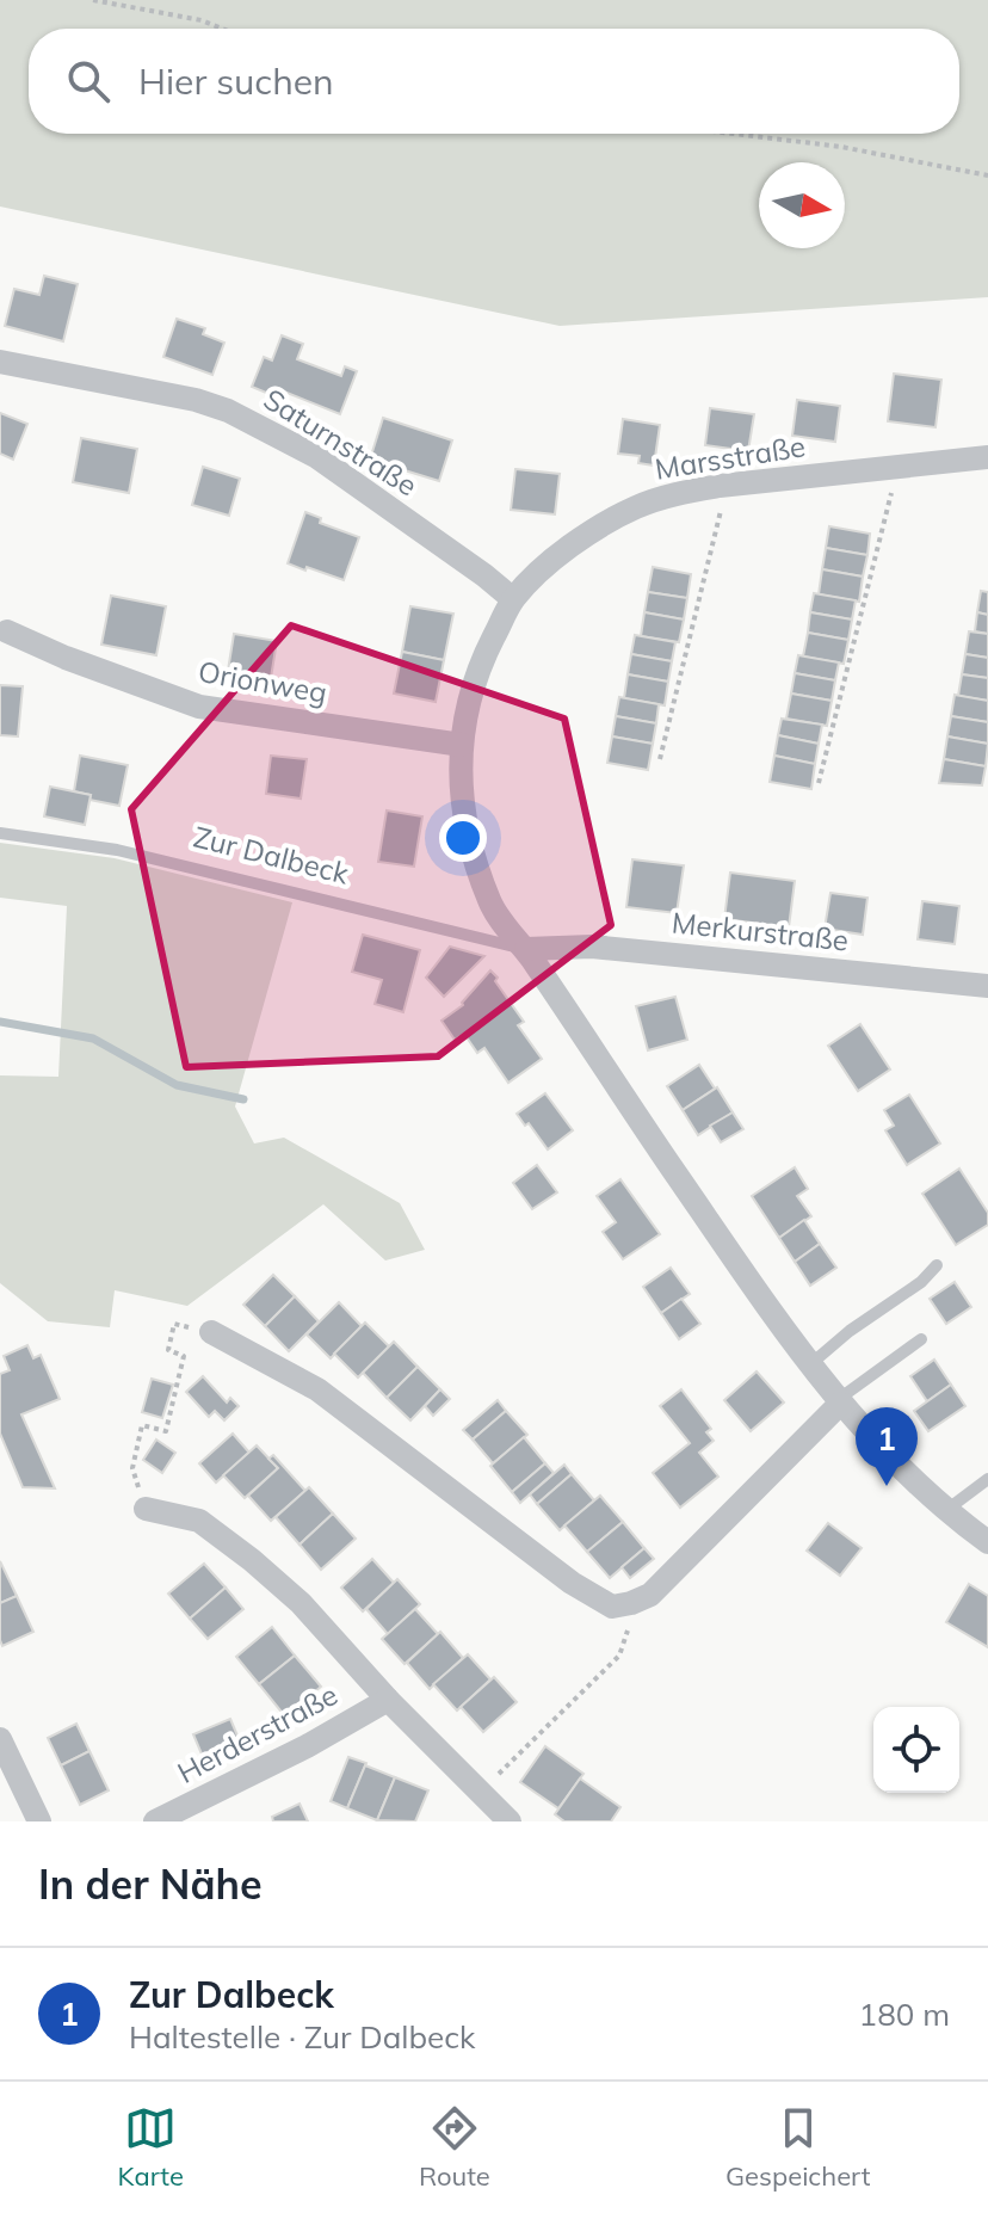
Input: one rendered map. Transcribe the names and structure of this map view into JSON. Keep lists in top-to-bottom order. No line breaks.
{"streets":{"street":["Saturnstraße","Marsstraße","Orionweg","Merkurstraße","Herderstraße"],"lane":["Zur Dalbeck"]},"crossings":[["Saturnstraße","Marsstraße"],["Marsstraße","Orionweg"],["Zur Dalbeck","Merkurstraße"]],"north":"right","page":{"search":"Hier suchen","pins":"1","heading":"In der Nähe","list":[{"mark":"1","name":"Zur Dalbeck","note":"Haltestelle · Zur Dalbeck","value":"180 m"}],"nav":["Karte","Route","Gespeichert"]}}
